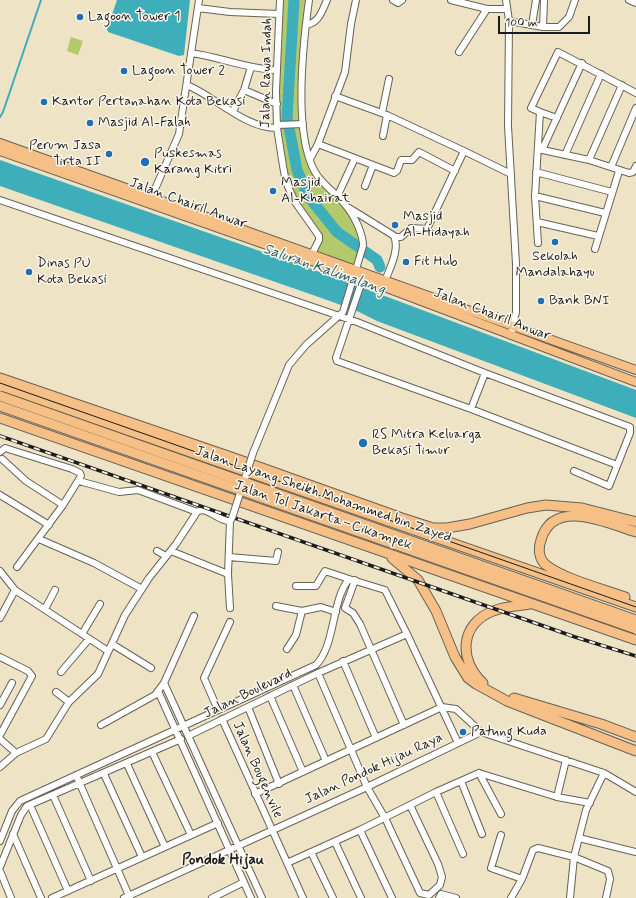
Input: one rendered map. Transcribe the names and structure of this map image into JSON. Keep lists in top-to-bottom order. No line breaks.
{"streets":{"highway":["Jalan Layang Sheikh Mohammed bin Zayed","Jalan Tol Jakarta–Cikampek"],"main road":["Jalan Chairil Anwar"],"street":["Jalan Rawa Indah","Jalan Boulevard","Jalan Pondok Hijau Raya","Jalan Bougenvile"]},"crossings":[["Jalan Rawa Indah","Jalan Chairil Anwar"],["Jalan Boulevard","Jalan Bougenvile"],["Jalan Pondok Hijau Raya","Jalan Bougenvile"]],"districts":["Pondok Hijau"],"water":["Saluran Kalimalang"],"places":["Lagoon Tower 1","Lagoon Tower 2","Kantor Pertanahan Kota Bekasi","Masjid Al-Falah","Perum Jasa Tirta II","Puskesmas Karang Kitri","Masjid Al-Khairat","Masjid Al-Hidayah","Sekolah Mandalahayu","Fit Hub","Dinas PU Kota Bekasi","Bank BNI","RS Mitra Keluarga Bekasi Timur","Patung Kuda"],"scale_bar":"100 m"}
